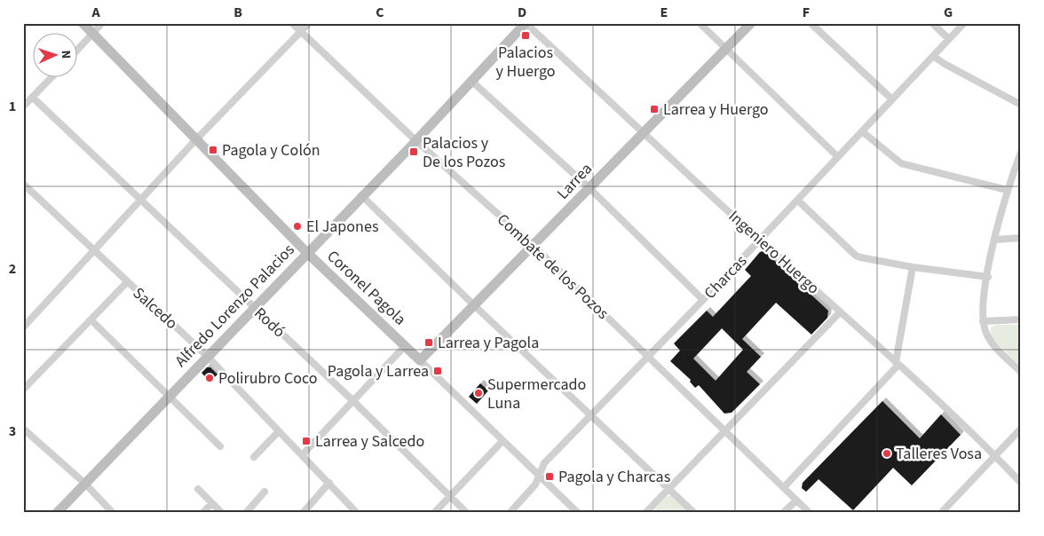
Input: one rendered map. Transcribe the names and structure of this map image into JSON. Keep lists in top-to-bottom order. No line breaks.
{"streets":{"street":["Larrea","Ingeniero Huergo","Combate de los Pozos","Charcas","Coronel Pagola","Alfredo Lorenzo Palacios","Salcedo","Rodó"]},"crossings":[["Larrea","Ingeniero Huergo"],["Larrea","Combate de los Pozos"],["Larrea","Coronel Pagola"],["Ingeniero Huergo","Charcas"],["Ingeniero Huergo","Alfredo Lorenzo Palacios"],["Combate de los Pozos","Charcas"],["Combate de los Pozos","Alfredo Lorenzo Palacios"],["Charcas","Coronel Pagola"],["Coronel Pagola","Alfredo Lorenzo Palacios"],["Alfredo Lorenzo Palacios","Salcedo"],["Alfredo Lorenzo Palacios","Rodó"]],"places":{"transit":["Palacios y Huergo","Larrea y Huergo","Pagola y Colón","Palacios y De los Pozos","Larrea y Pagola","Pagola y Larrea","Larrea y Salcedo","Pagola y Charcas"],"other":["El Japones","Polirubro Coco","Supermercado Luna","Talleres Vosa"]},"north":"right","grid":{"columns":["A","B","C","D","E","F","G"],"rows":["1","2","3"]}}
